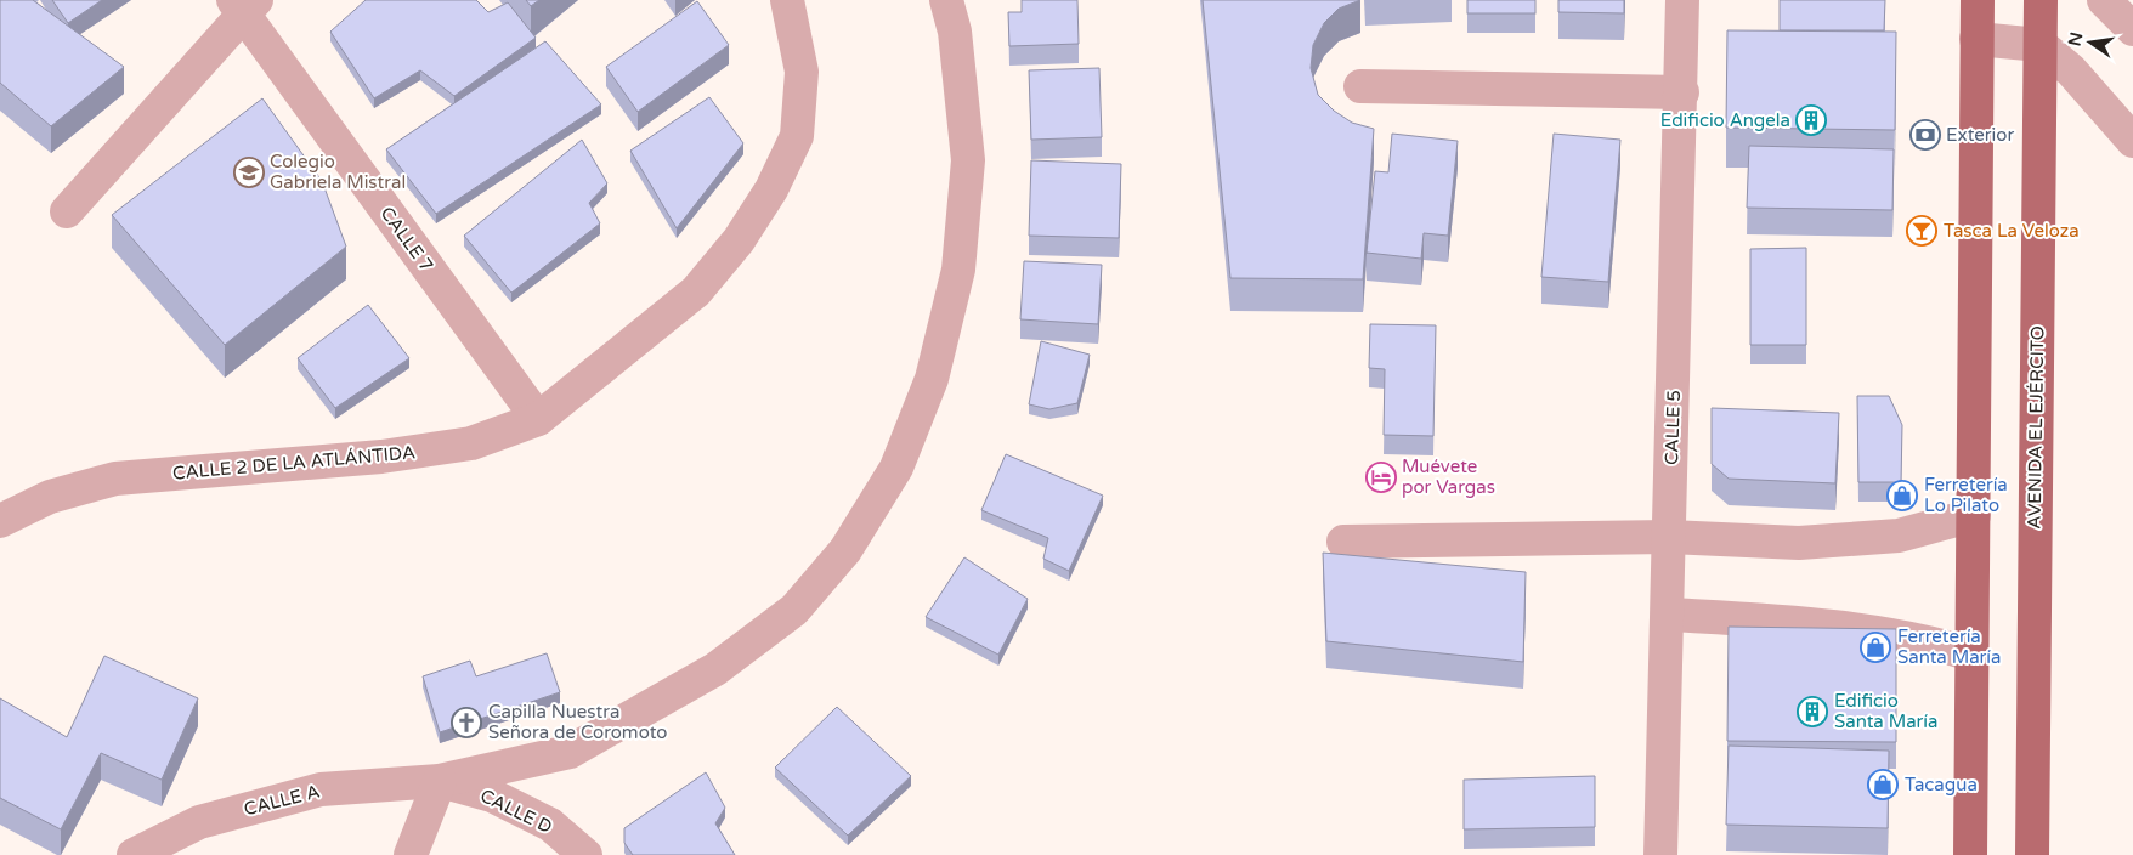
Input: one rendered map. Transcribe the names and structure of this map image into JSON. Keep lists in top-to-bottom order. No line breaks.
{"streets":{"main road":["AVENIDA EL EJÉRCITO"],"street":["CALLE 7","CALLE 5","CALLE 2 DE LA ATLÁNTIDA","CALLE A","CALLE D"]},"crossings":[["CALLE 7","CALLE 2 DE LA ATLÁNTIDA"],["CALLE A","CALLE D"]],"places":{"building":["Edificio Angela","Edificio Santa María"],"bank":["Exterior"],"school or university":["Colegio Gabriela Mistral"],"bar":["Tasca La Veloza"],"hotel":["Muévete por Vargas"],"shop":["Ferretería Lo Pilato","Ferretería Santa María","Tacagua"],"church":["Capilla Nuestra Señora de Coromoto"]},"north":"left"}
